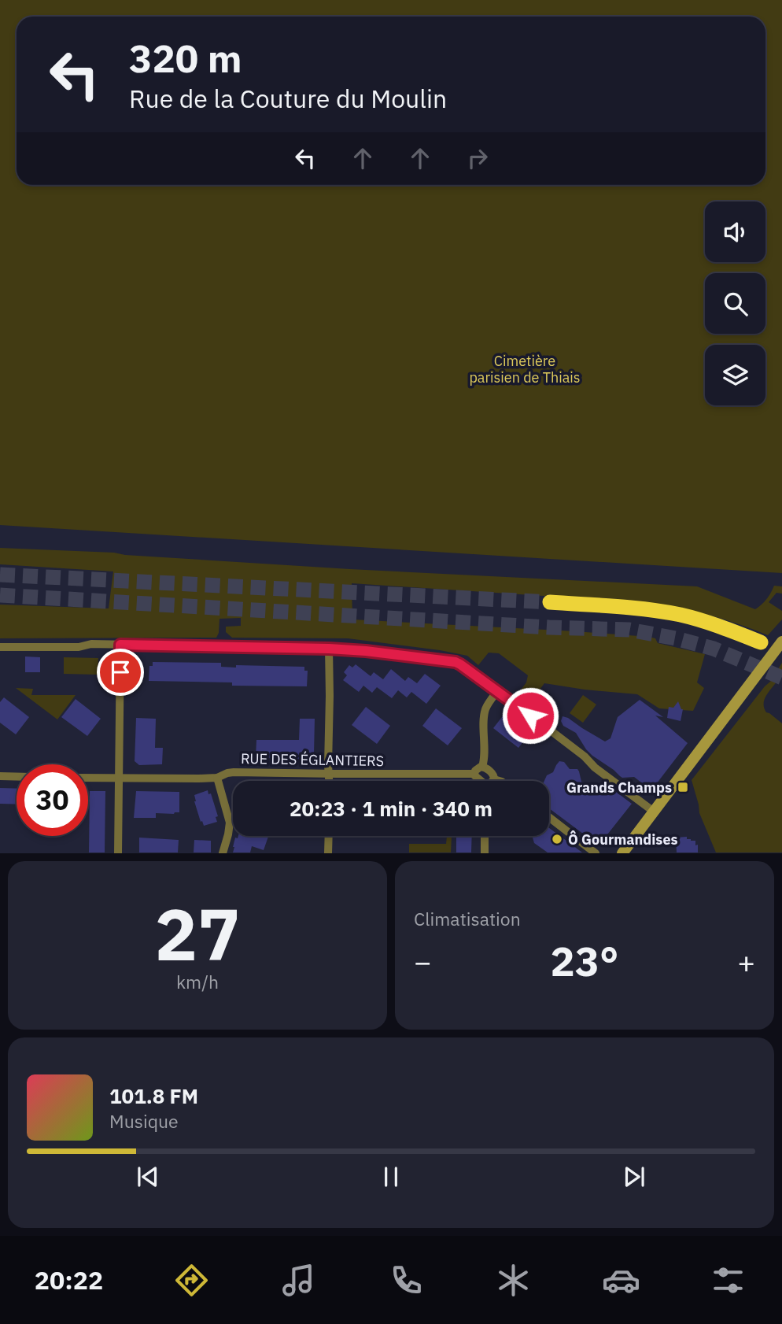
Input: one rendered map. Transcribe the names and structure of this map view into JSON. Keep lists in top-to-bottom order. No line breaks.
{"streets":{"street":["RUE DES ÉGLANTIERS"]},"parks":["Cimetière parisien de Thiais"],"places":{"transit":["Grands Champs"],"other":["Ô Gourmandises"]},"page":{"turn":["320 m","Rue de la Couture du Moulin"],"limit":"30","trip":"20:23 · 1 min · 340 m","tile":[["27","km/h"],"Climatisation"],"heat":["−","23°","+"],"song":["101.8 FM","Musique"],"tabs":"20:22"}}
